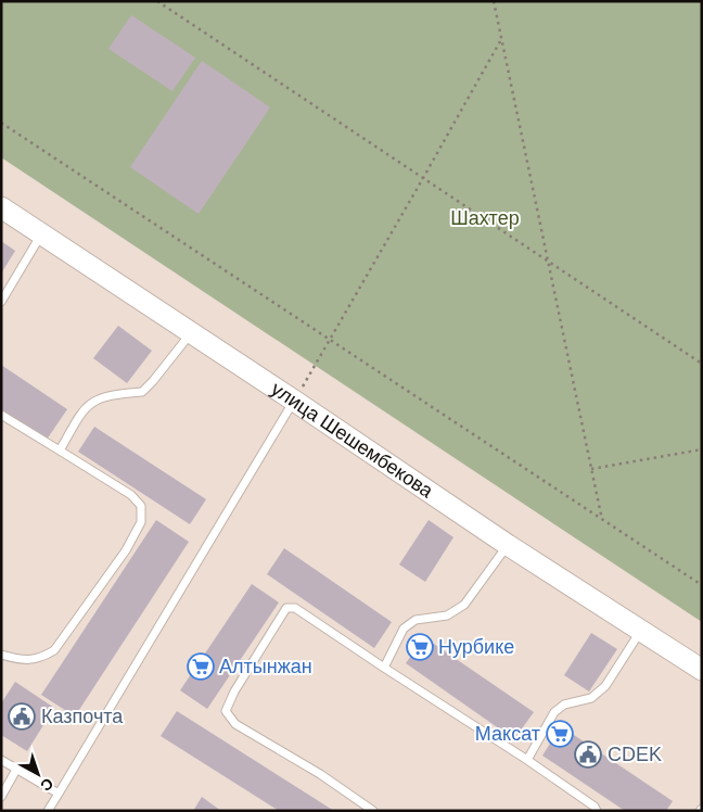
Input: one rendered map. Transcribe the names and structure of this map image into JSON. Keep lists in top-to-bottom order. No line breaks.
{"streets":{"street":["улица Шешембекова"]},"parks":["Шахтер"],"places":{"supermarket":["Нурбике","Алтынжан","Максат"],"public building":["Казпочта","CDEK"]},"north":"bottom right"}
